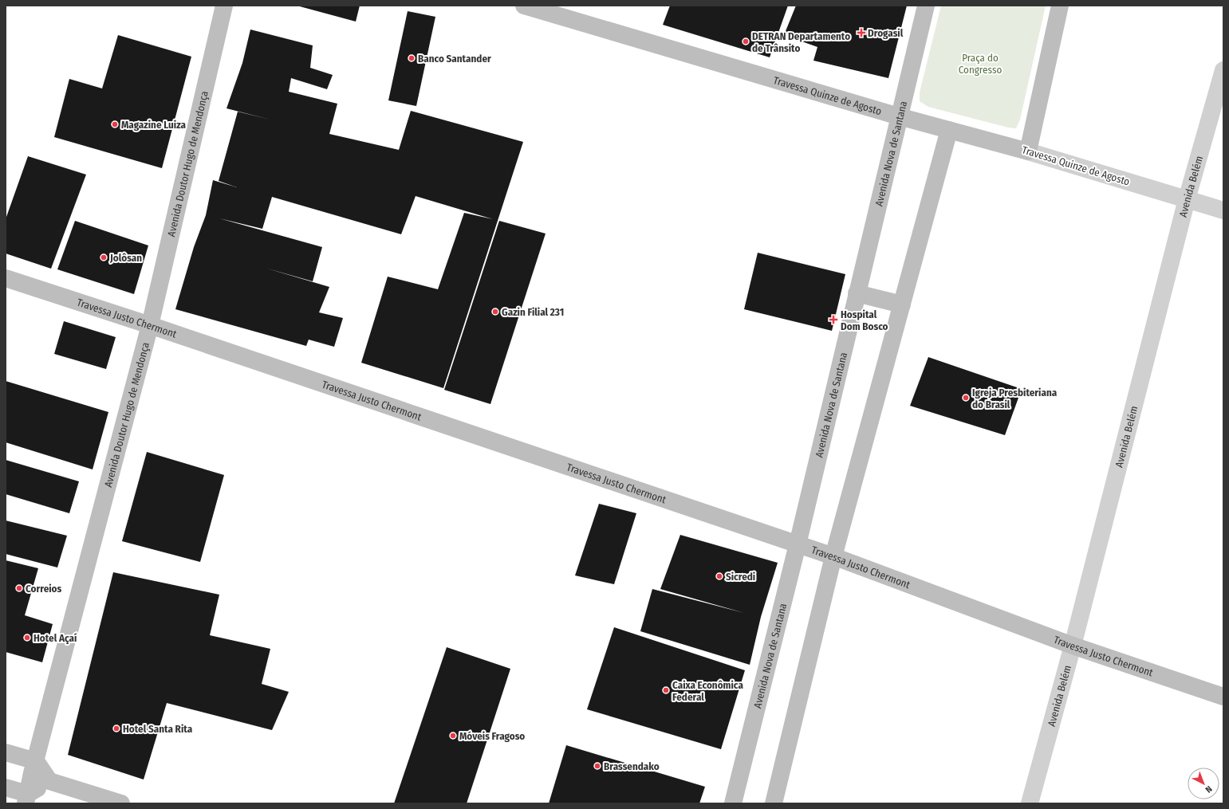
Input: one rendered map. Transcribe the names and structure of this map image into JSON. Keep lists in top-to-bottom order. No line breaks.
{"streets":{"street":["Travessa Quinze de Agosto","Avenida Nova de Santana","Avenida Doutor Hugo de Mendonça","Avenida Belém","Travessa Justo Chermont"]},"crossings":[["Travessa Quinze de Agosto","Avenida Nova de Santana"],["Travessa Quinze de Agosto","Avenida Belém"],["Avenida Nova de Santana","Travessa Justo Chermont"],["Avenida Doutor Hugo de Mendonça","Travessa Justo Chermont"],["Avenida Belém","Travessa Justo Chermont"]],"parks":["Praça do Congresso"],"places":{"health":["Drogasil","Hospital Dom Bosco"],"other":["DETRAN Departamento de Trânsito","Banco Santander","Magazine Luiza","Jolôsan","Gazin Filial 231","Igreja Presbiteriana do Brasil","Sicredi","Correios","Hotel Açaí","Caixa Econômica Federal","Hotel Santa Rita","Móveis Fragoso","Brassendako"]},"north":"bottom right"}
